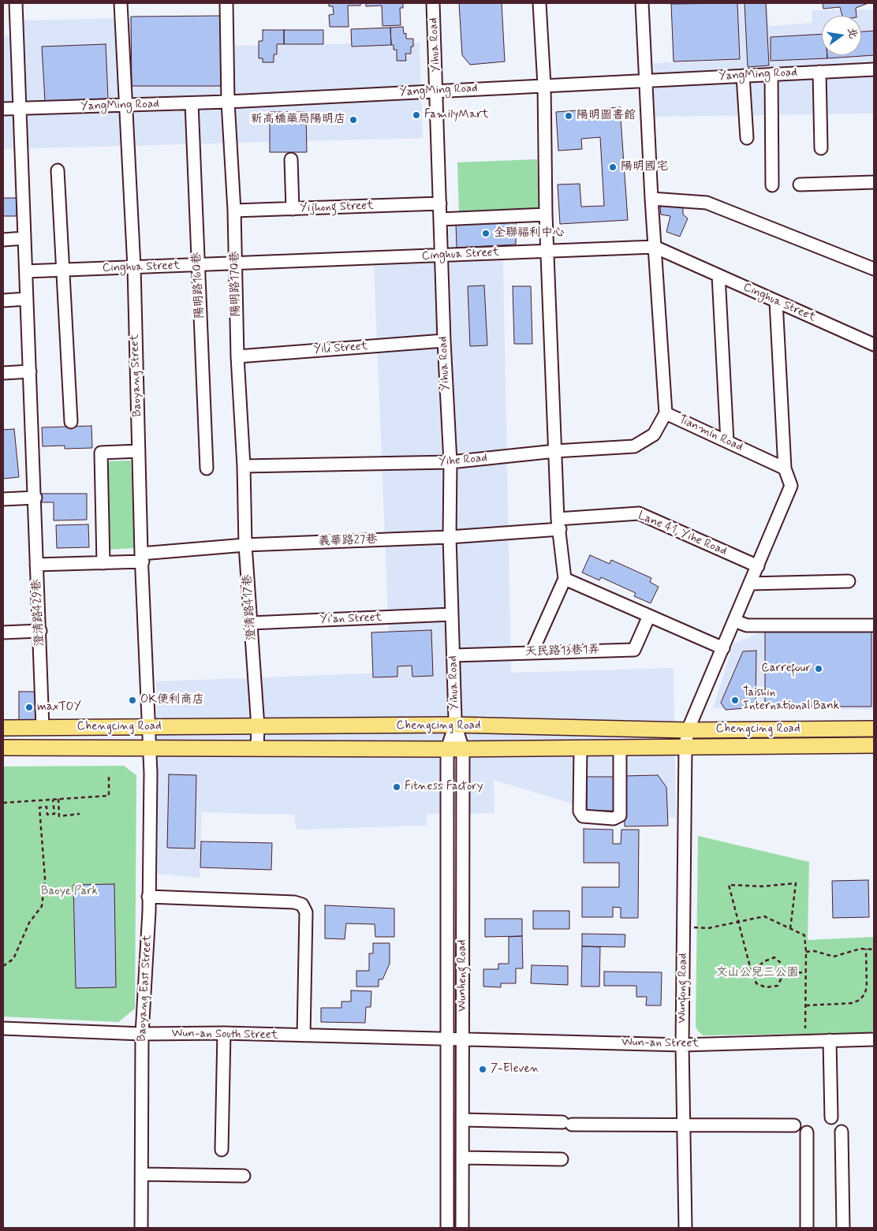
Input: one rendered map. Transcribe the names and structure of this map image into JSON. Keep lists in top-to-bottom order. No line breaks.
{"streets":{"main road":["Chengcing Road"],"street":["Yihua Road","YangMing Road","Yijhong Street","Cinghua Street","陽明路170巷","陽明路160巷","Yili Street","Baoyang Street","Tianmin Road","Yihe Road","Lane 41, Yihe Road","義華路27巷","澄清路417巷","澄清路429巷","Yi'an Street","天民路13巷1弄","Wunheng Road","Baoyang East Street","Wunfong Road","Wun-an South Street","Wun-an Street"]},"crossings":[["Yihua Road","YangMing Road"],["Yihua Road","Yijhong Street"],["Yihua Road","Cinghua Street"],["Yihua Road","Yili Street"],["Yihua Road","Yihe Road"],["Yihua Road","Lane 41, Yihe Road"],["Yihua Road","義華路27巷"],["Yihua Road","Yi'an Street"],["Yihua Road","天民路13巷1弄"],["Yihua Road","Chengcing Road"],["Yihua Road","Wunheng Road"],["YangMing Road","陽明路170巷"],["YangMing Road","陽明路160巷"],["YangMing Road","Baoyang Street"],["YangMing Road","Tianmin Road"],["YangMing Road","澄清路429巷"],["Yijhong Street","陽明路170巷"],["Cinghua Street","陽明路170巷"],["Cinghua Street","陽明路160巷"],["Cinghua Street","Baoyang Street"],["Cinghua Street","Tianmin Road"],["Cinghua Street","澄清路429巷"],["陽明路170巷","Yili Street"],["陽明路170巷","Yihe Road"],["陽明路170巷","澄清路417巷"],["Baoyang Street","義華路27巷"],["Baoyang Street","Chengcing Road"],["Baoyang Street","Baoyang East Street"],["Tianmin Road","Yihe Road"],["Yihe Road","澄清路417巷"],["Lane 41, Yihe Road","義華路27巷"],["義華路27巷","澄清路417巷"],["義華路27巷","澄清路429巷"],["澄清路417巷","Yi'an Street"],["澄清路417巷","Chengcing Road"],["澄清路429巷","Chengcing Road"],["Chengcing Road","Wunheng Road"],["Chengcing Road","Baoyang East Street"],["Chengcing Road","Wunfong Road"],["Wunheng Road","Wun-an South Street"],["Wunheng Road","Wun-an Street"],["Baoyang East Street","Wun-an South Street"],["Wunfong Road","Wun-an Street"],["Wun-an South Street","Wun-an Street"]],"parks":["Baoye Park","文山公兒三公園"],"places":["FamilyMart","陽明圖書館","新高橋藥局陽明店","陽明國宅","全聯福利中心","Carrefour","OK便利商店","Taishin International Bank","maxTOY","Fitness Factory","7-Eleven"],"north":"right"}
